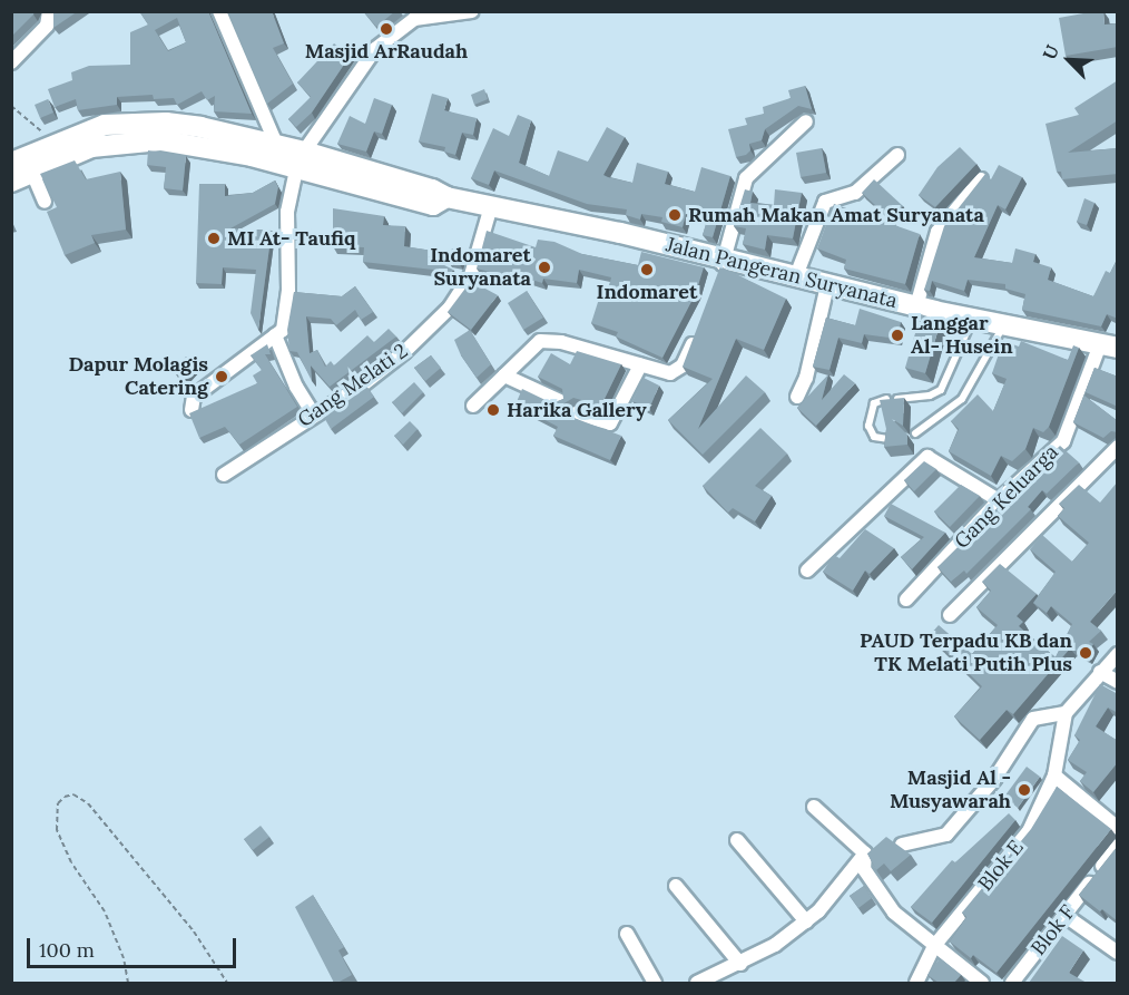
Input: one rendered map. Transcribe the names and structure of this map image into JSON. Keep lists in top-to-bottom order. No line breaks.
{"streets":{"main road":["Jalan Pangeran Suryanata"],"street":["Gang Melati 2","Gang Keluarga","Blok E","Blok F"]},"crossings":[["Jalan Pangeran Suryanata","Gang Melati 2"],["Jalan Pangeran Suryanata","Gang Keluarga"]],"places":["Masjid ArRaudah","Rumah Makan Amat Suryanata","MI At- Taufiq","Indomaret Suryanata","Indomaret","Langgar Al- Husein","Dapur Molagis Catering","Harika Gallery","PAUD Terpadu KB dan TK Melati Putih Plus","Masjid Al - Musyawarah"],"scale_bar":"100 m","north":"top left"}
